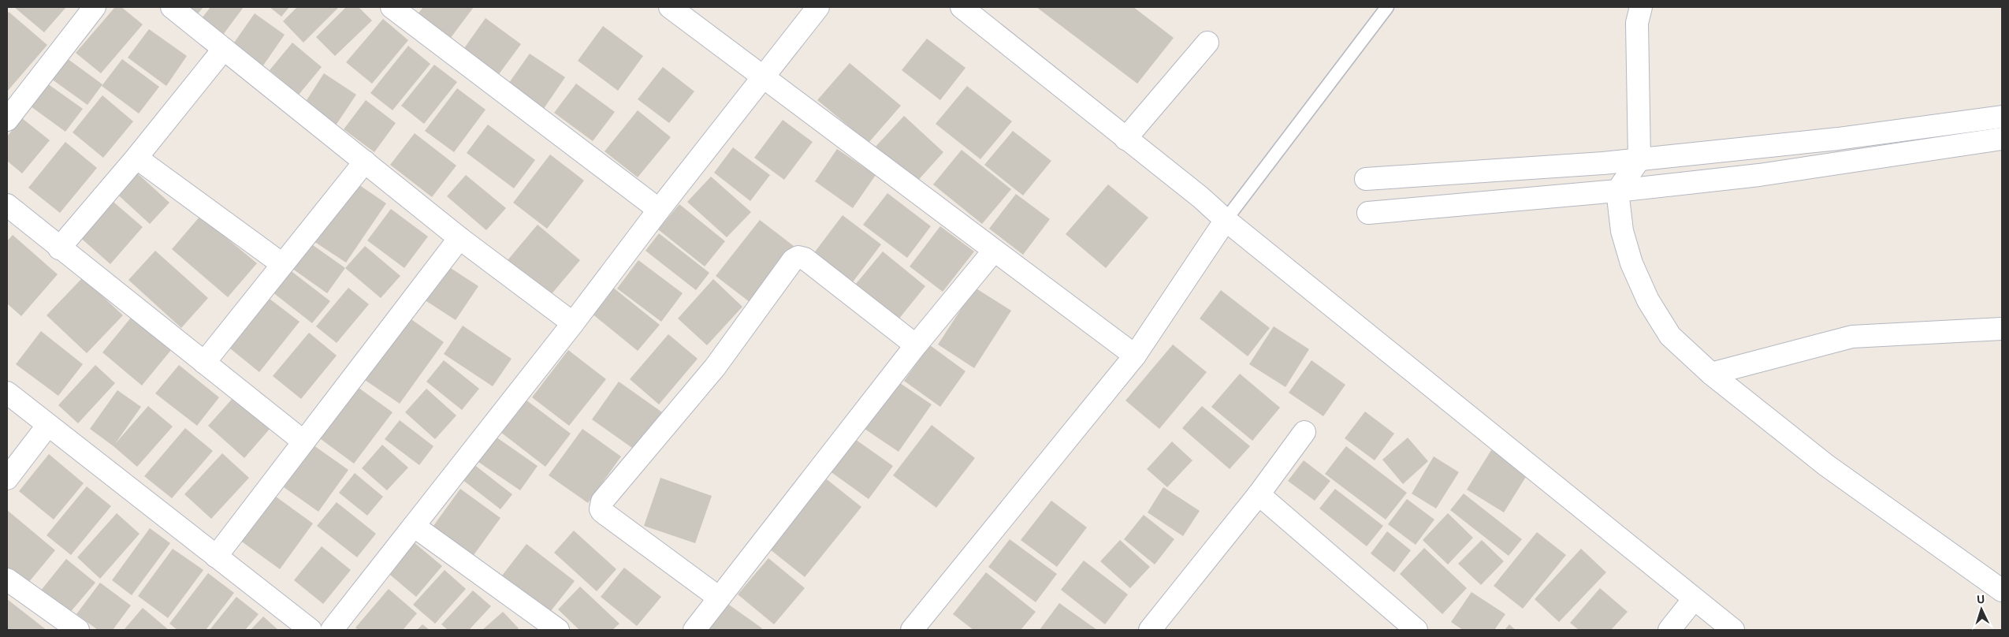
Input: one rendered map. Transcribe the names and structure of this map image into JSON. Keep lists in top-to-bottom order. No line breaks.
{"north":"top"}
